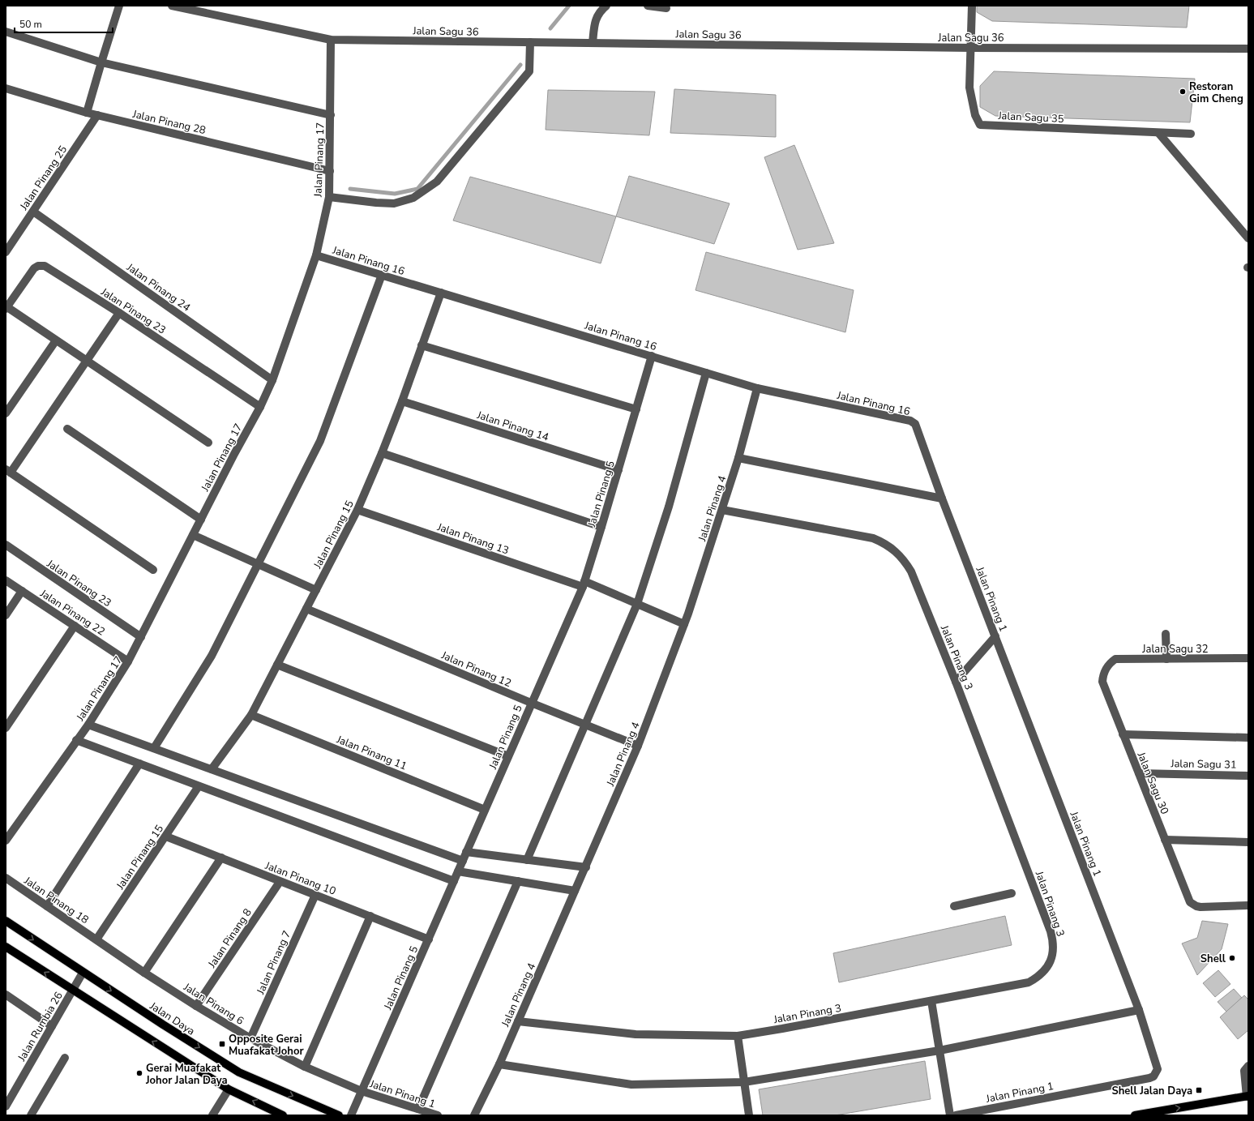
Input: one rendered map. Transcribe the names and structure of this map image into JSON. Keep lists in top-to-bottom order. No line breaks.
{"streets":{"main road":["Jalan Daya"],"street":["Jalan Sagu 36","Jalan Sagu 35","Jalan Pinang 28","Jalan Pinang 17","Jalan Pinang 25","Jalan Pinang 16","Jalan Pinang 24","Jalan Pinang 23","Jalan Pinang 14","Jalan Pinang 5","Jalan Pinang 4","Jalan Pinang 15","Jalan Pinang 13","Jalan Pinang 1","Jalan Pinang 22","Jalan Sagu 32","Jalan Pinang 3","Jalan Pinang 12","Jalan Pinang 11","Jalan Sagu 31","Jalan Sagu 30","Jalan Pinang 10","Jalan Pinang 18","Jalan Pinang 8","Jalan Pinang 7","Jalan Pinang 6","Jalan Rumbia 26"]},"crossings":[["Jalan Sagu 36","Jalan Sagu 35"],["Jalan Sagu 36","Jalan Pinang 17"],["Jalan Pinang 28","Jalan Pinang 17"],["Jalan Pinang 28","Jalan Pinang 25"],["Jalan Pinang 17","Jalan Pinang 16"],["Jalan Pinang 17","Jalan Pinang 24"],["Jalan Pinang 17","Jalan Pinang 23"],["Jalan Pinang 17","Jalan Pinang 22"],["Jalan Pinang 25","Jalan Pinang 24"],["Jalan Pinang 16","Jalan Pinang 5"],["Jalan Pinang 16","Jalan Pinang 4"],["Jalan Pinang 16","Jalan Pinang 15"],["Jalan Pinang 16","Jalan Pinang 1"],["Jalan Pinang 14","Jalan Pinang 5"],["Jalan Pinang 14","Jalan Pinang 15"],["Jalan Pinang 5","Jalan Pinang 13"],["Jalan Pinang 5","Jalan Pinang 1"],["Jalan Pinang 5","Jalan Pinang 12"],["Jalan Pinang 5","Jalan Pinang 11"],["Jalan Pinang 5","Jalan Pinang 10"],["Jalan Pinang 5","Jalan Pinang 6"],["Jalan Pinang 4","Jalan Pinang 13"],["Jalan Pinang 4","Jalan Pinang 3"],["Jalan Pinang 4","Jalan Pinang 12"],["Jalan Pinang 15","Jalan Pinang 13"],["Jalan Pinang 15","Jalan Pinang 12"],["Jalan Pinang 15","Jalan Pinang 11"],["Jalan Pinang 15","Jalan Pinang 10"],["Jalan Pinang 15","Jalan Pinang 18"],["Jalan Pinang 15","Jalan Pinang 6"],["Jalan Pinang 1","Jalan Pinang 6"],["Jalan Sagu 32","Jalan Sagu 30"],["Jalan Sagu 31","Jalan Sagu 30"],["Jalan Pinang 10","Jalan Pinang 8"],["Jalan Pinang 10","Jalan Pinang 7"],["Jalan Pinang 18","Jalan Pinang 6"],["Jalan Pinang 8","Jalan Pinang 6"],["Jalan Pinang 7","Jalan Pinang 6"],["Jalan Daya","Jalan Rumbia 26"]],"places":{"other":["Restoran Gim Cheng","Shell","Gerai Muafakat Johor Jalan Daya"],"transit":["Opposite Gerai Muafakat Johor","Shell Jalan Daya"]},"scale_bar":"50 m"}
